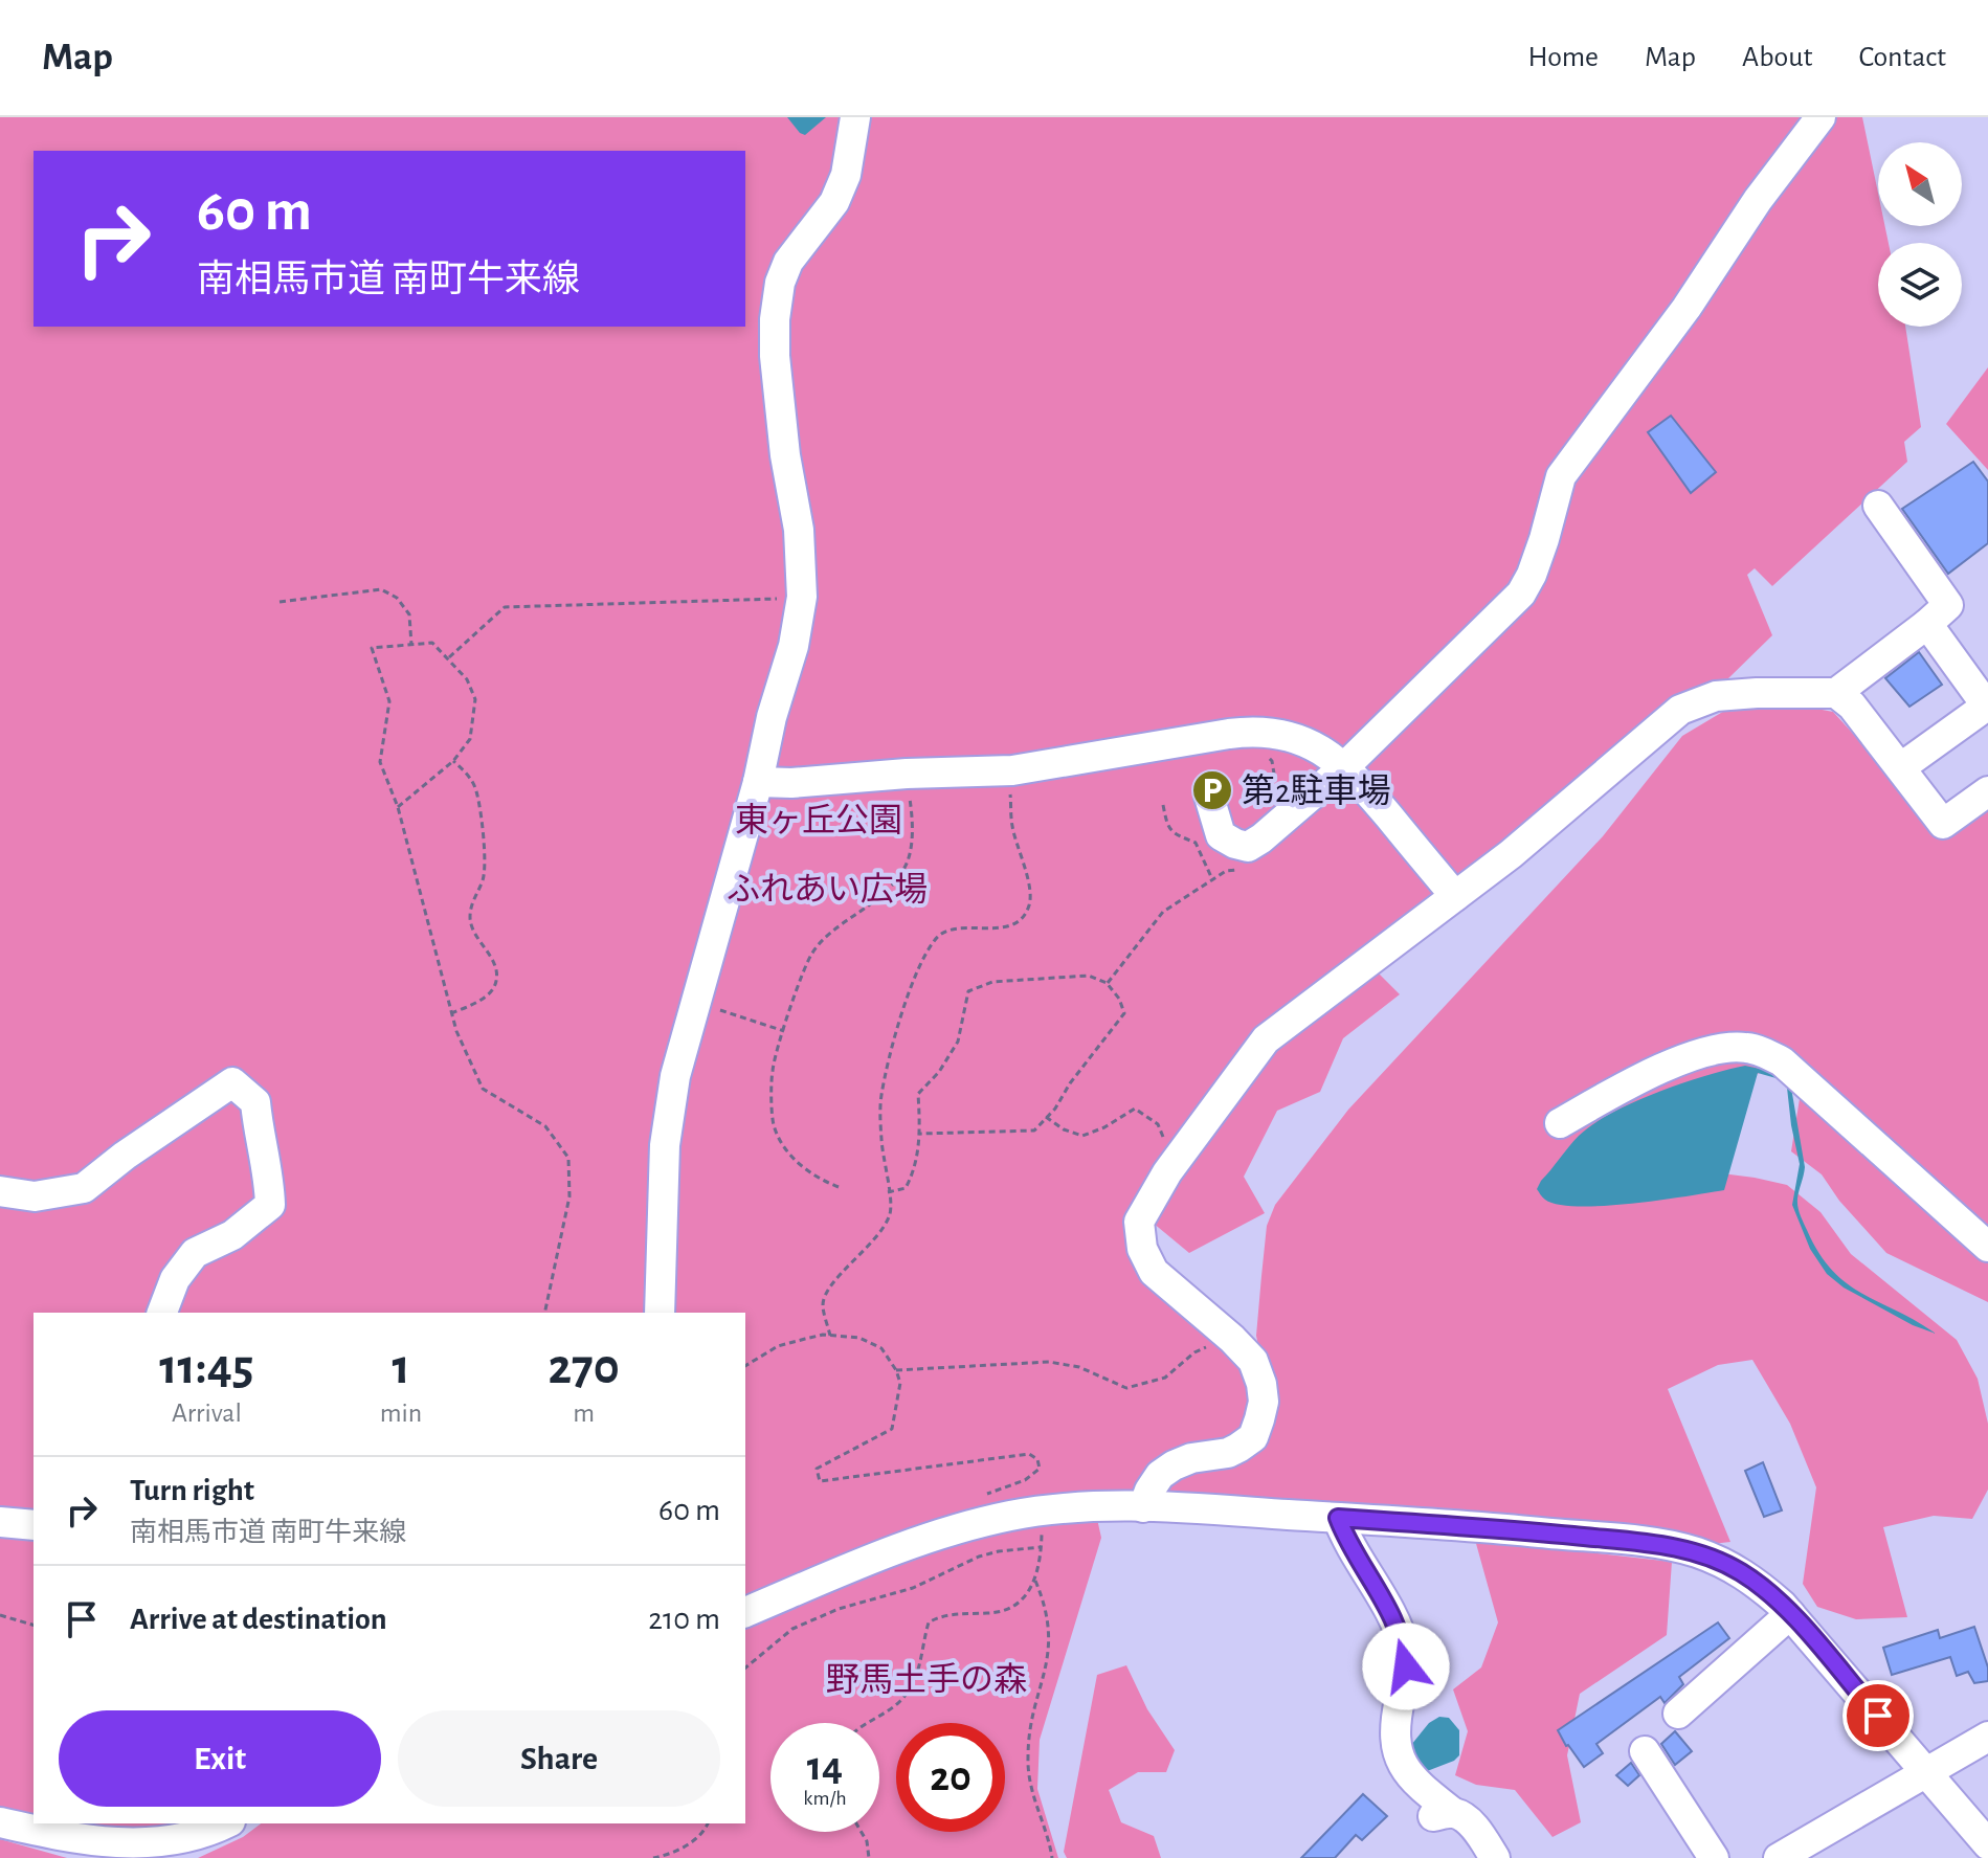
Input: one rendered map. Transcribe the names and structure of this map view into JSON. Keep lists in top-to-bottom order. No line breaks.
{"parks":["東ヶ丘公園","ふれあい広場","野馬土手の森"],"places":{"parking":["第2駐車場"]},"north":"top left","page":{"header":"Map","nav":["Home","Map","About","Contact"],"turn":["60 m","南相馬市道 南町牛来線"],"eta":["11:45","Arrival","1","min","270","m"],"list":[{"name":"Turn right","note":"南相馬市道 南町牛来線","value":"60 m"},{"name":"Arrive at destination","value":"210 m"}],"buttons":["Exit","Share"],"speed":"14 km/h","limit":"20"}}
